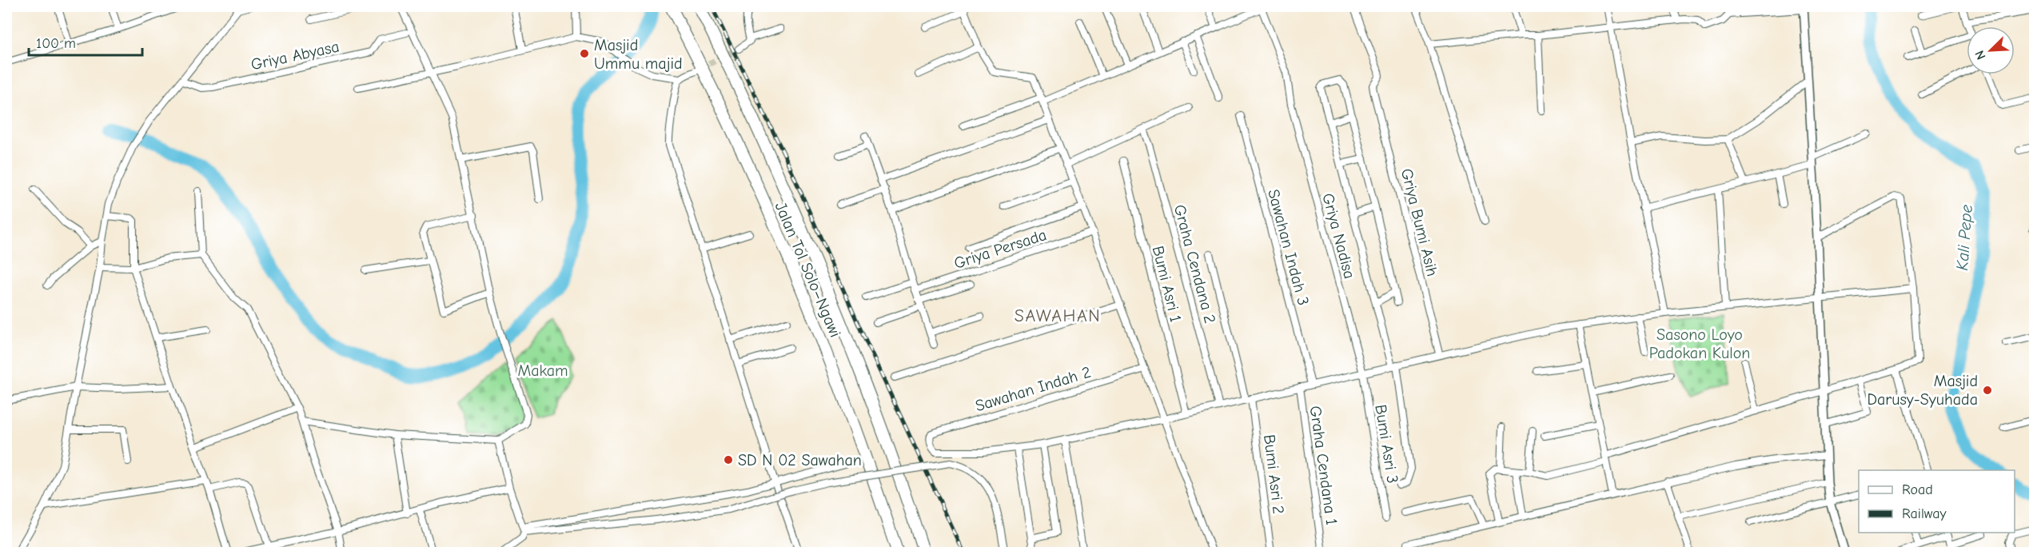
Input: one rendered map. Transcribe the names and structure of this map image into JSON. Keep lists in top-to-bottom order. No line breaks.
{"streets":{"highway":["Jalan Tol Solo–Ngawi"],"street":["Griya Abyasa","Griya Bumi Asih","Griya Nadisa","Sawahan Indah 3","Griya Persada","Graha Cendana 2","Bumi Asri 1","Sawahan Indah 2","Bumi Asri 3","Graha Cendana 1","Bumi Asri 2"]},"crossings":[["Griya Nadisa","Bumi Asri 3"]],"districts":["SAWAHAN"],"water":["Kali Pepe"],"parks":["Sasono Loyo Padokan Kulon","Makam"],"places":["Masjid Ummu majid","Masjid Darusy-Syuhada","SD N 02 Sawahan"],"legend":["Road","Railway"],"scale_bar":"100 m","north":"bottom left"}
